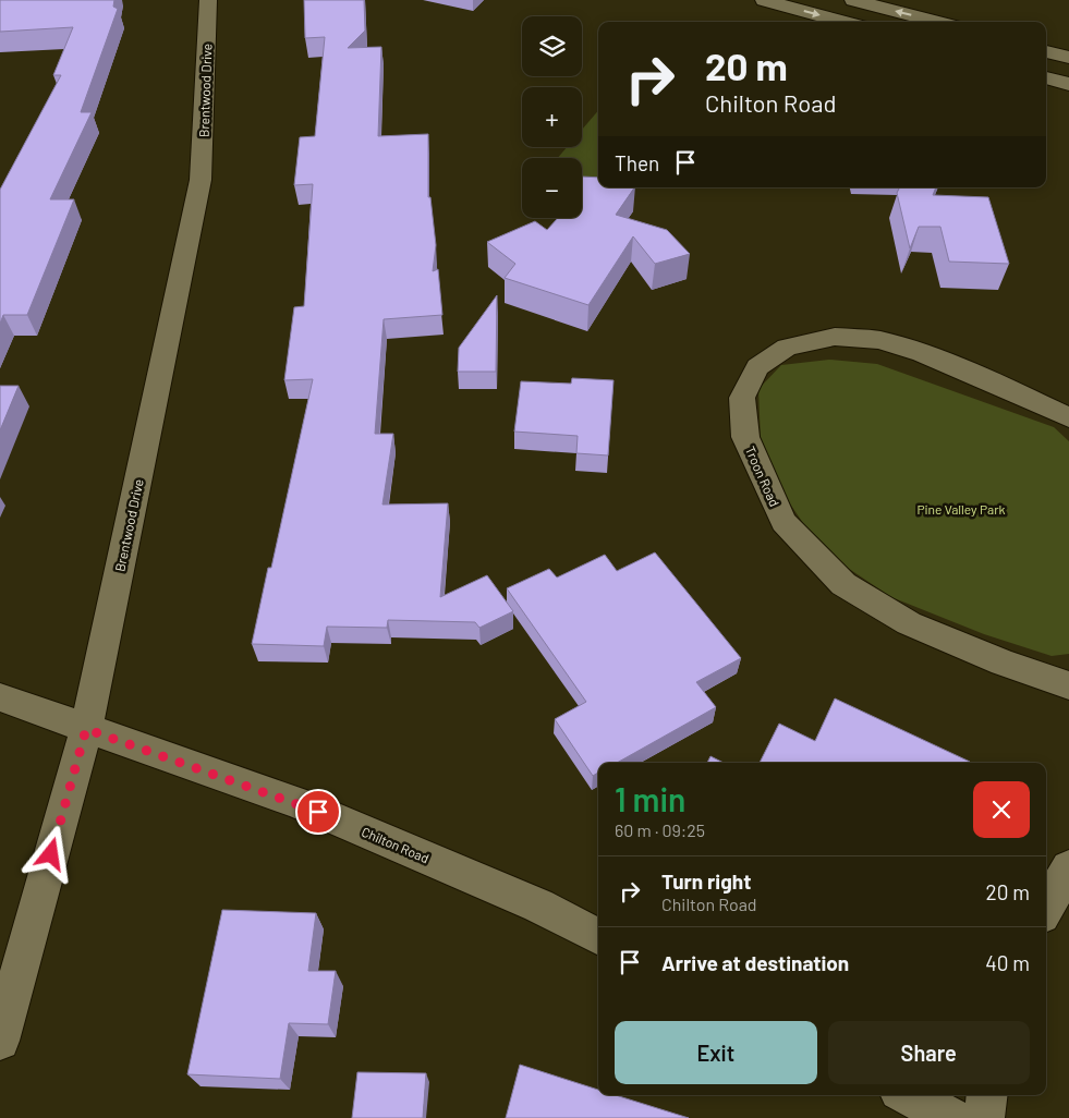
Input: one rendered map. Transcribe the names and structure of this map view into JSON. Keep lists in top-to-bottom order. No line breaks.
{"streets":{"street":["Brentwood Drive","Troon Road","Chilton Road"]},"crossings":[["Brentwood Drive","Chilton Road"]],"parks":["Pine Valley Park"],"page":{"map_buttons":["+","−"],"turn":["20 m","Chilton Road"],"then":"Then","heading":["1 min","60 m · 09:25"],"list":[{"name":"Turn right","note":"Chilton Road","value":"20 m"},{"name":"Arrive at destination","value":"40 m"}],"buttons":["Exit","Share"]}}
